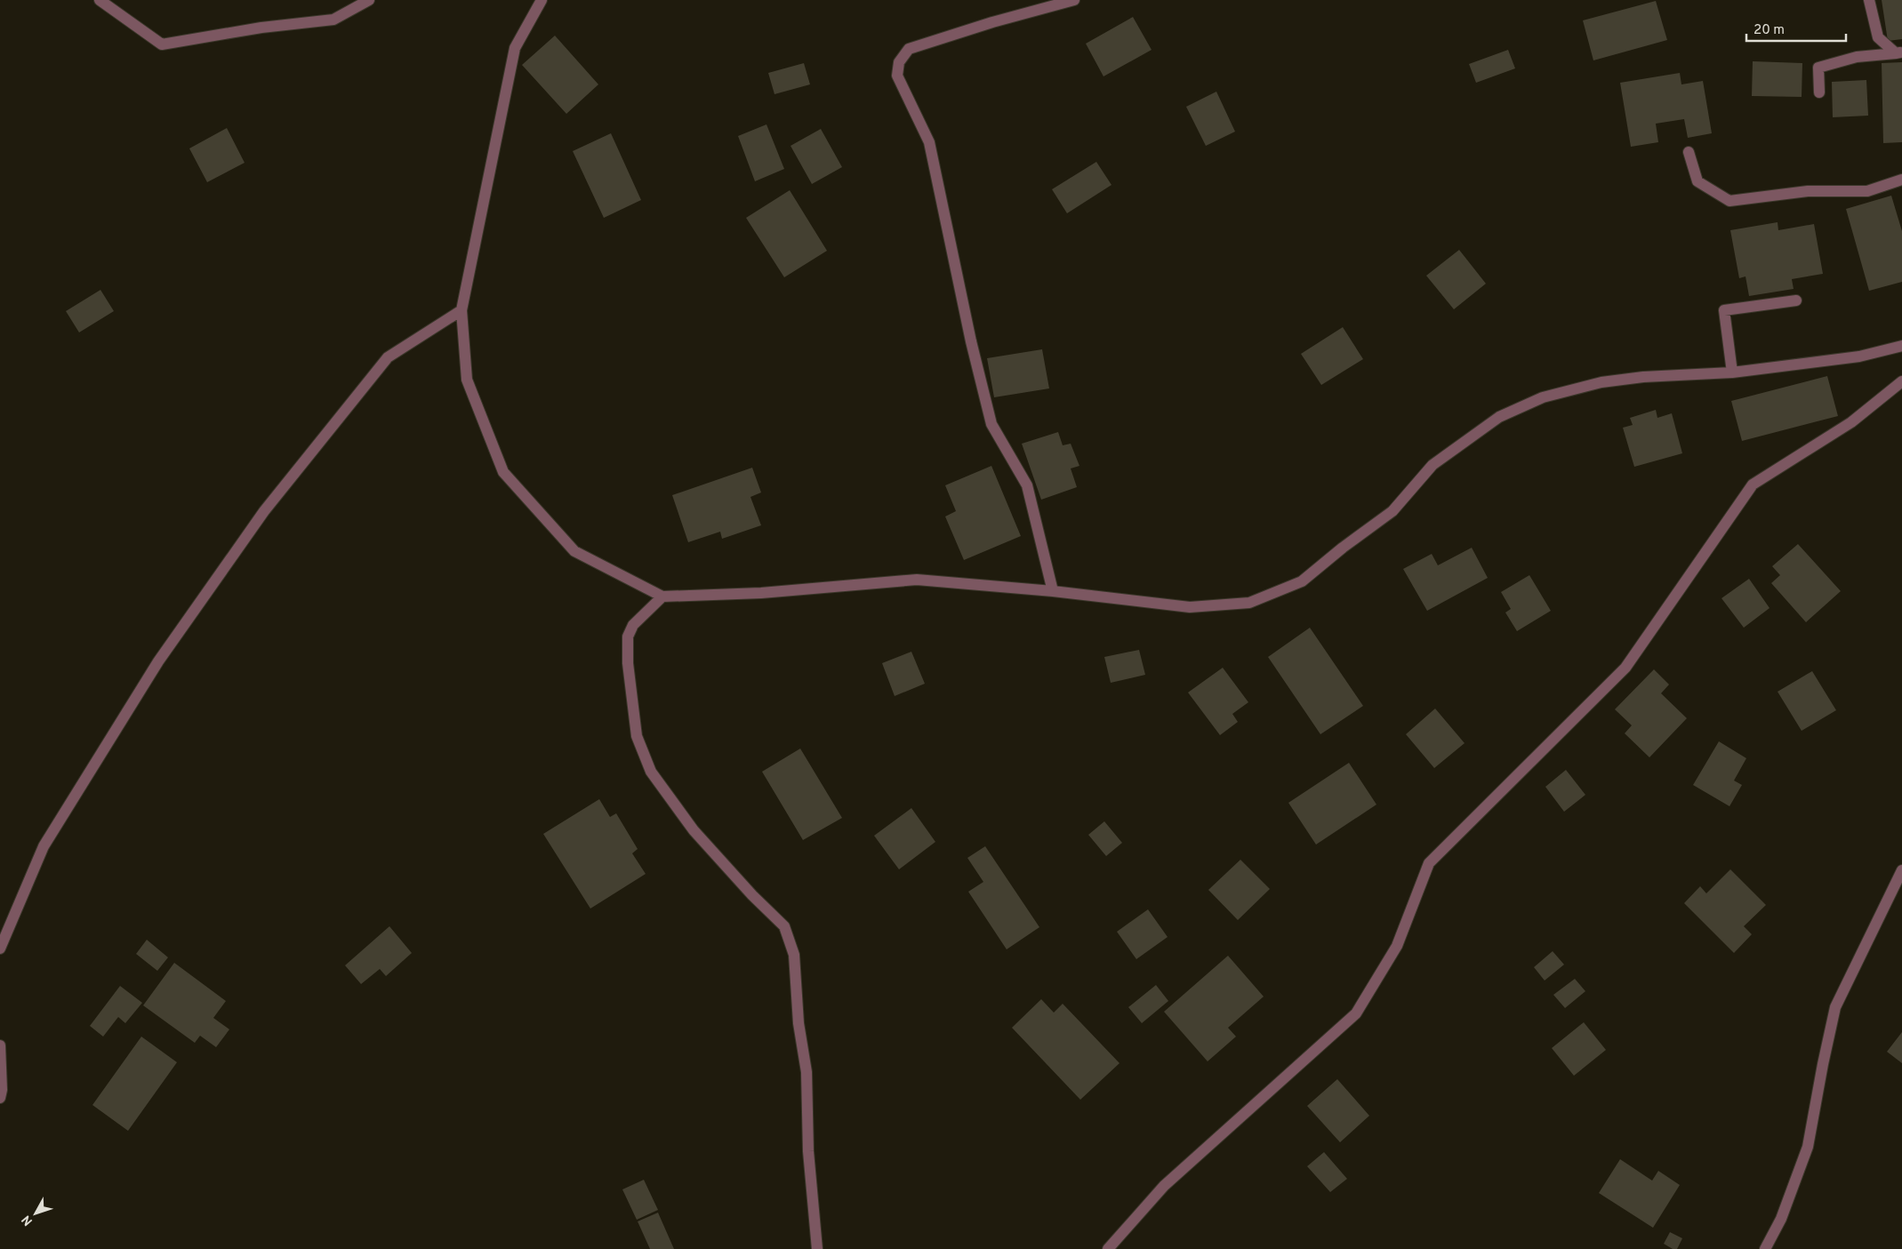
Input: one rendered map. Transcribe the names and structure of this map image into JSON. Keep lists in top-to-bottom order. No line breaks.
{"scale_bar":"20 m","north":"bottom left"}
